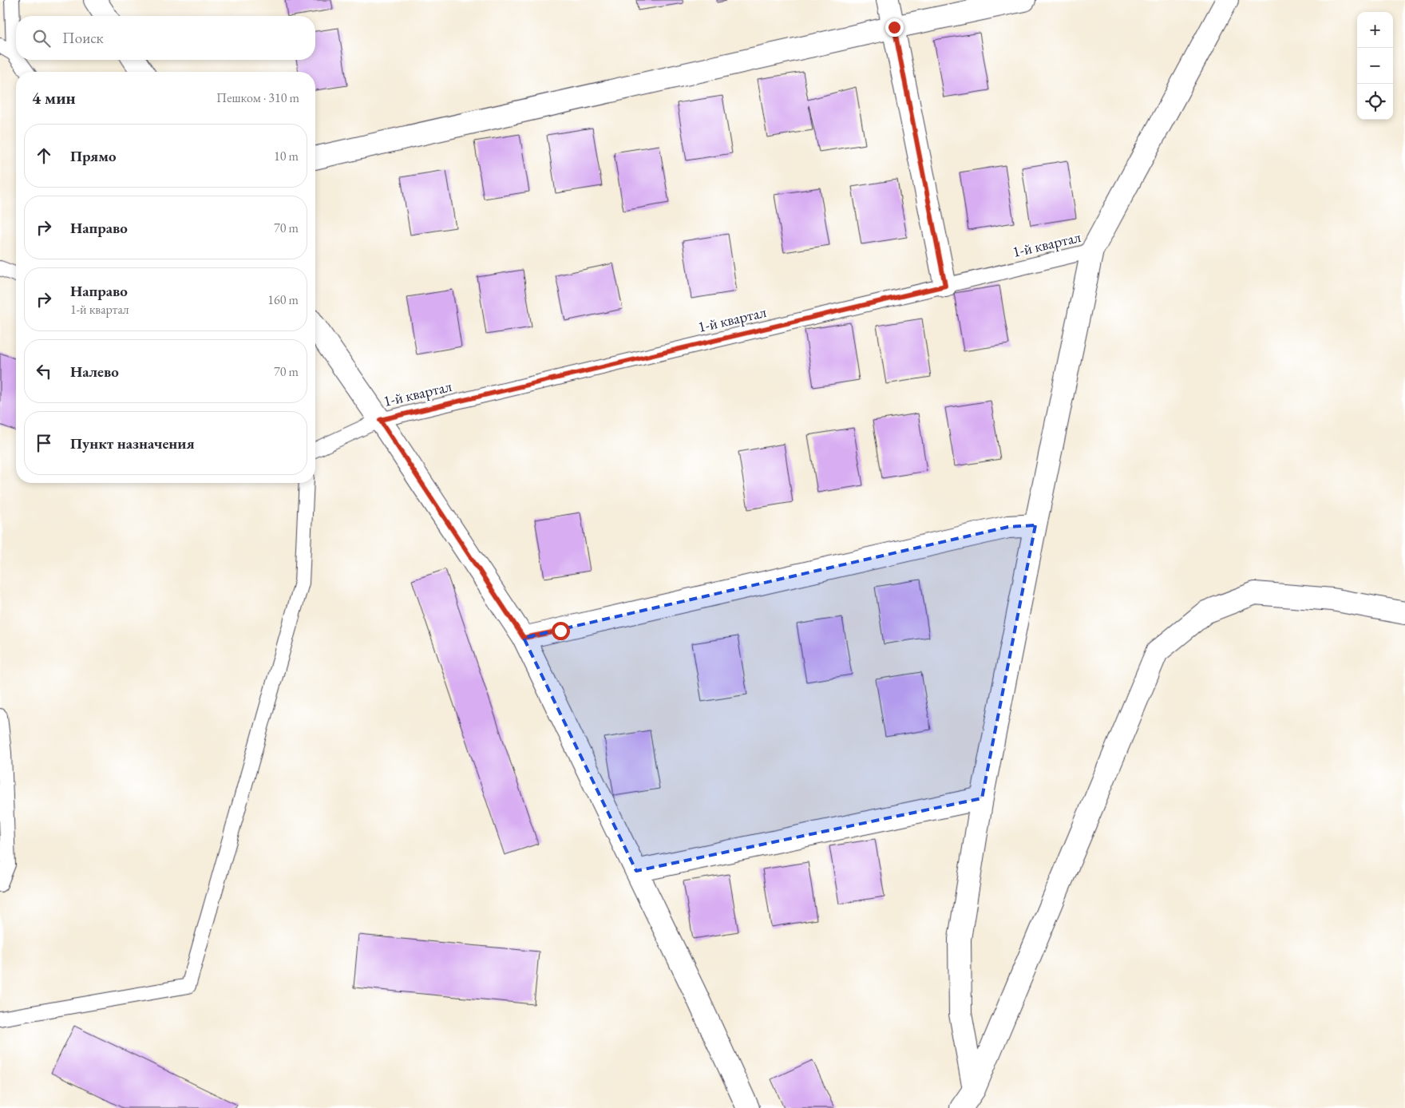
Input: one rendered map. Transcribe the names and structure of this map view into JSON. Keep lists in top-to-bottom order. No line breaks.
{"streets":{"lane":["1-й квартал"]},"page":{"map_buttons":["+","−"],"search":"Поиск","heading":["4 мин","Пешком · 310 m"],"list":[["Прямо","10 m"],["Направо","70 m"],["Направо","1-й квартал","160 m"],["Налево","70 m"],"Пункт назначения"]}}
